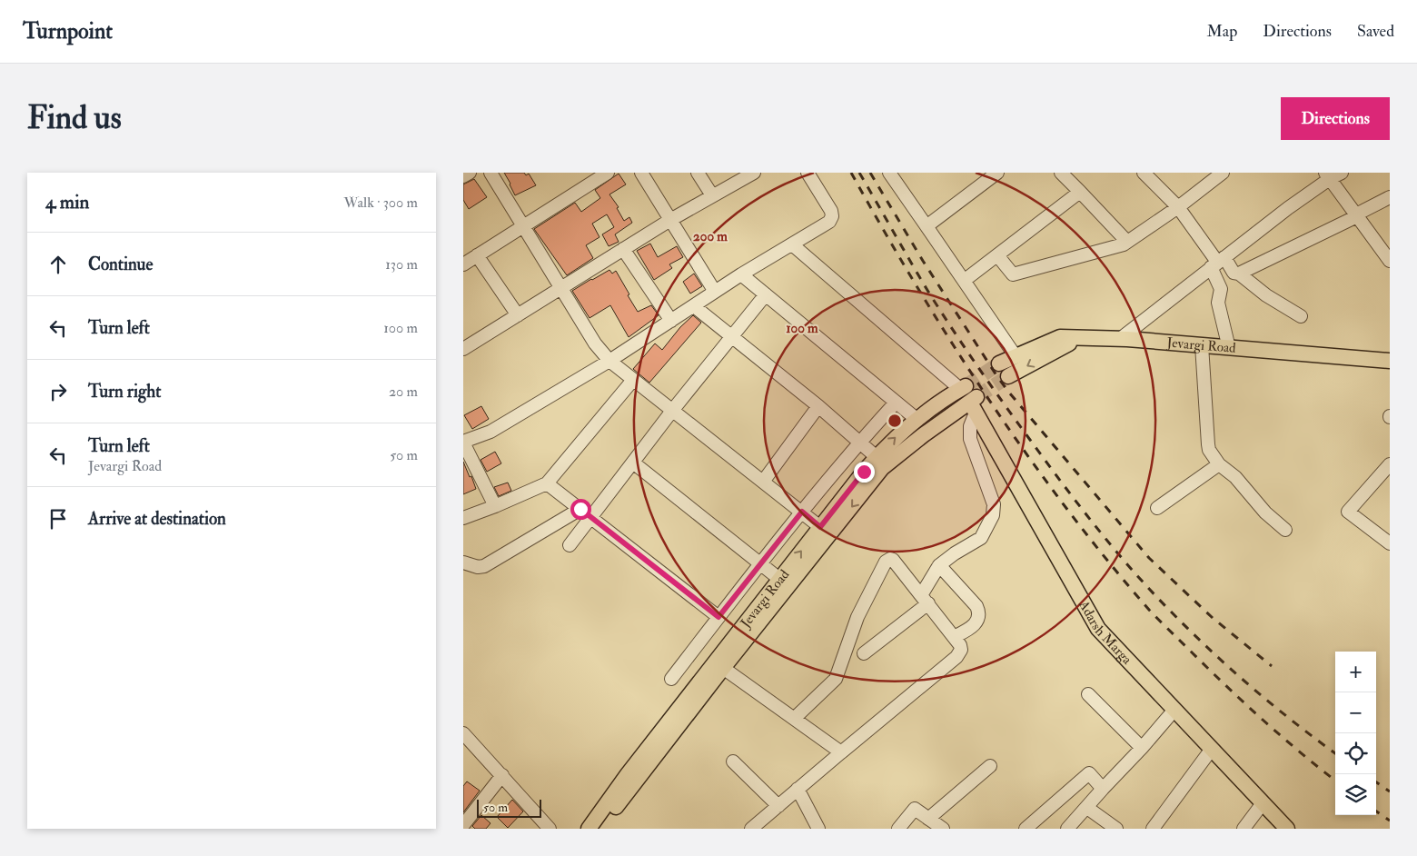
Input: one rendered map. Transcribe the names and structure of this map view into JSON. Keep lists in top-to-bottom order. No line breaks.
{"streets":{"main road":["Jevargi Road","Adarsh Marga"]},"scale_bar":"50 m","page":{"header":"Turnpoint","nav":["Map","Directions","Saved"],"buttons":"Directions","title":"Find us","heading":["4 min","Walk · 300 m"],"list":[["Continue","130 m"],["Turn left","100 m"],["Turn right","20 m"],["Turn left","Jevargi Road","50 m"],"Arrive at destination"],"map_buttons":["+","−"],"scale":"50 m"},"rings":["200 m","100 m"]}
